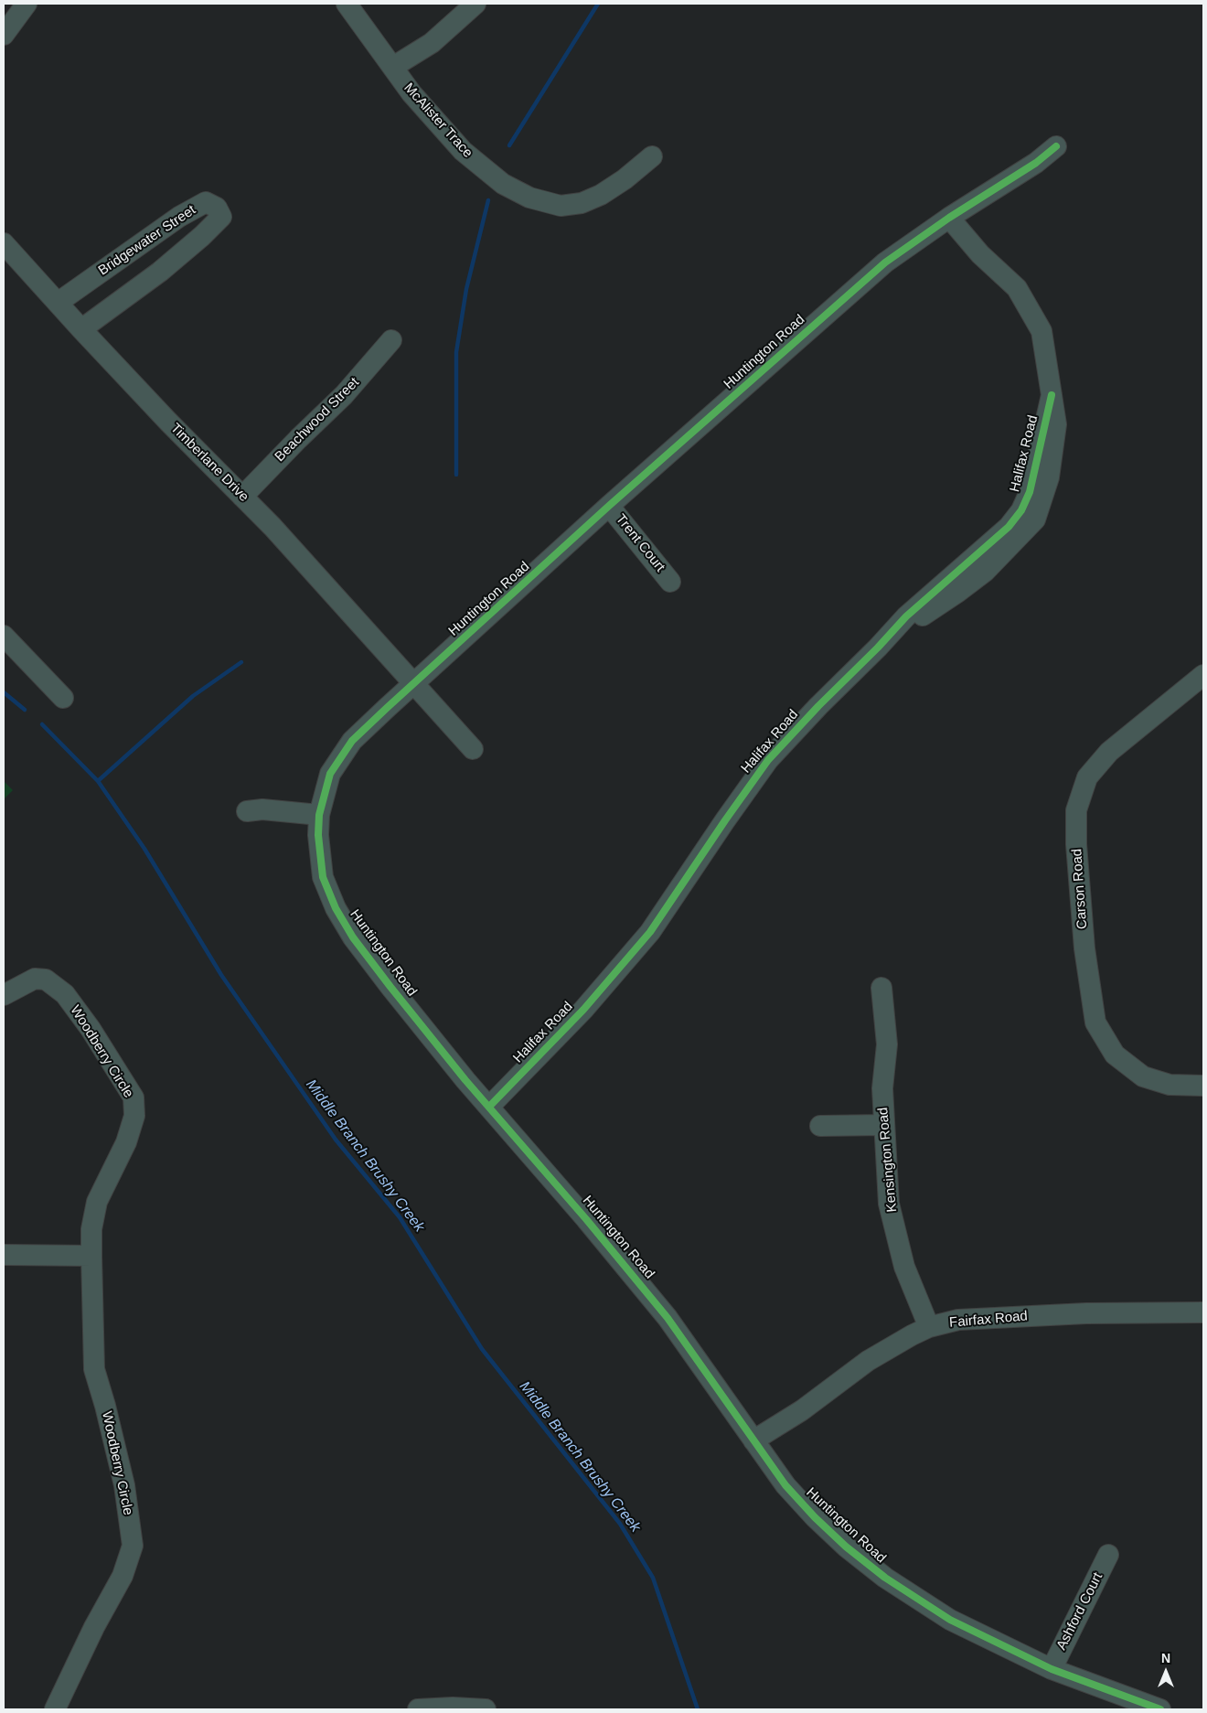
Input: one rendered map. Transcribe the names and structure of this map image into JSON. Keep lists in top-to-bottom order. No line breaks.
{"streets":{"street":["McAlister Trace","Bridgewater Street","Huntington Road","Beachwood Street","Halifax Road","Timberlane Drive","Trent Court","Carson Road","Woodberry Circle","Kensington Road","Fairfax Road","Ashford Court"]},"crossings":[["Bridgewater Street","Timberlane Drive"],["Huntington Road","Halifax Road"],["Huntington Road","Timberlane Drive"],["Huntington Road","Trent Court"],["Huntington Road","Fairfax Road"],["Huntington Road","Ashford Court"],["Beachwood Street","Timberlane Drive"],["Kensington Road","Fairfax Road"]],"water":["Middle Branch Brushy Creek"],"north":"top"}
